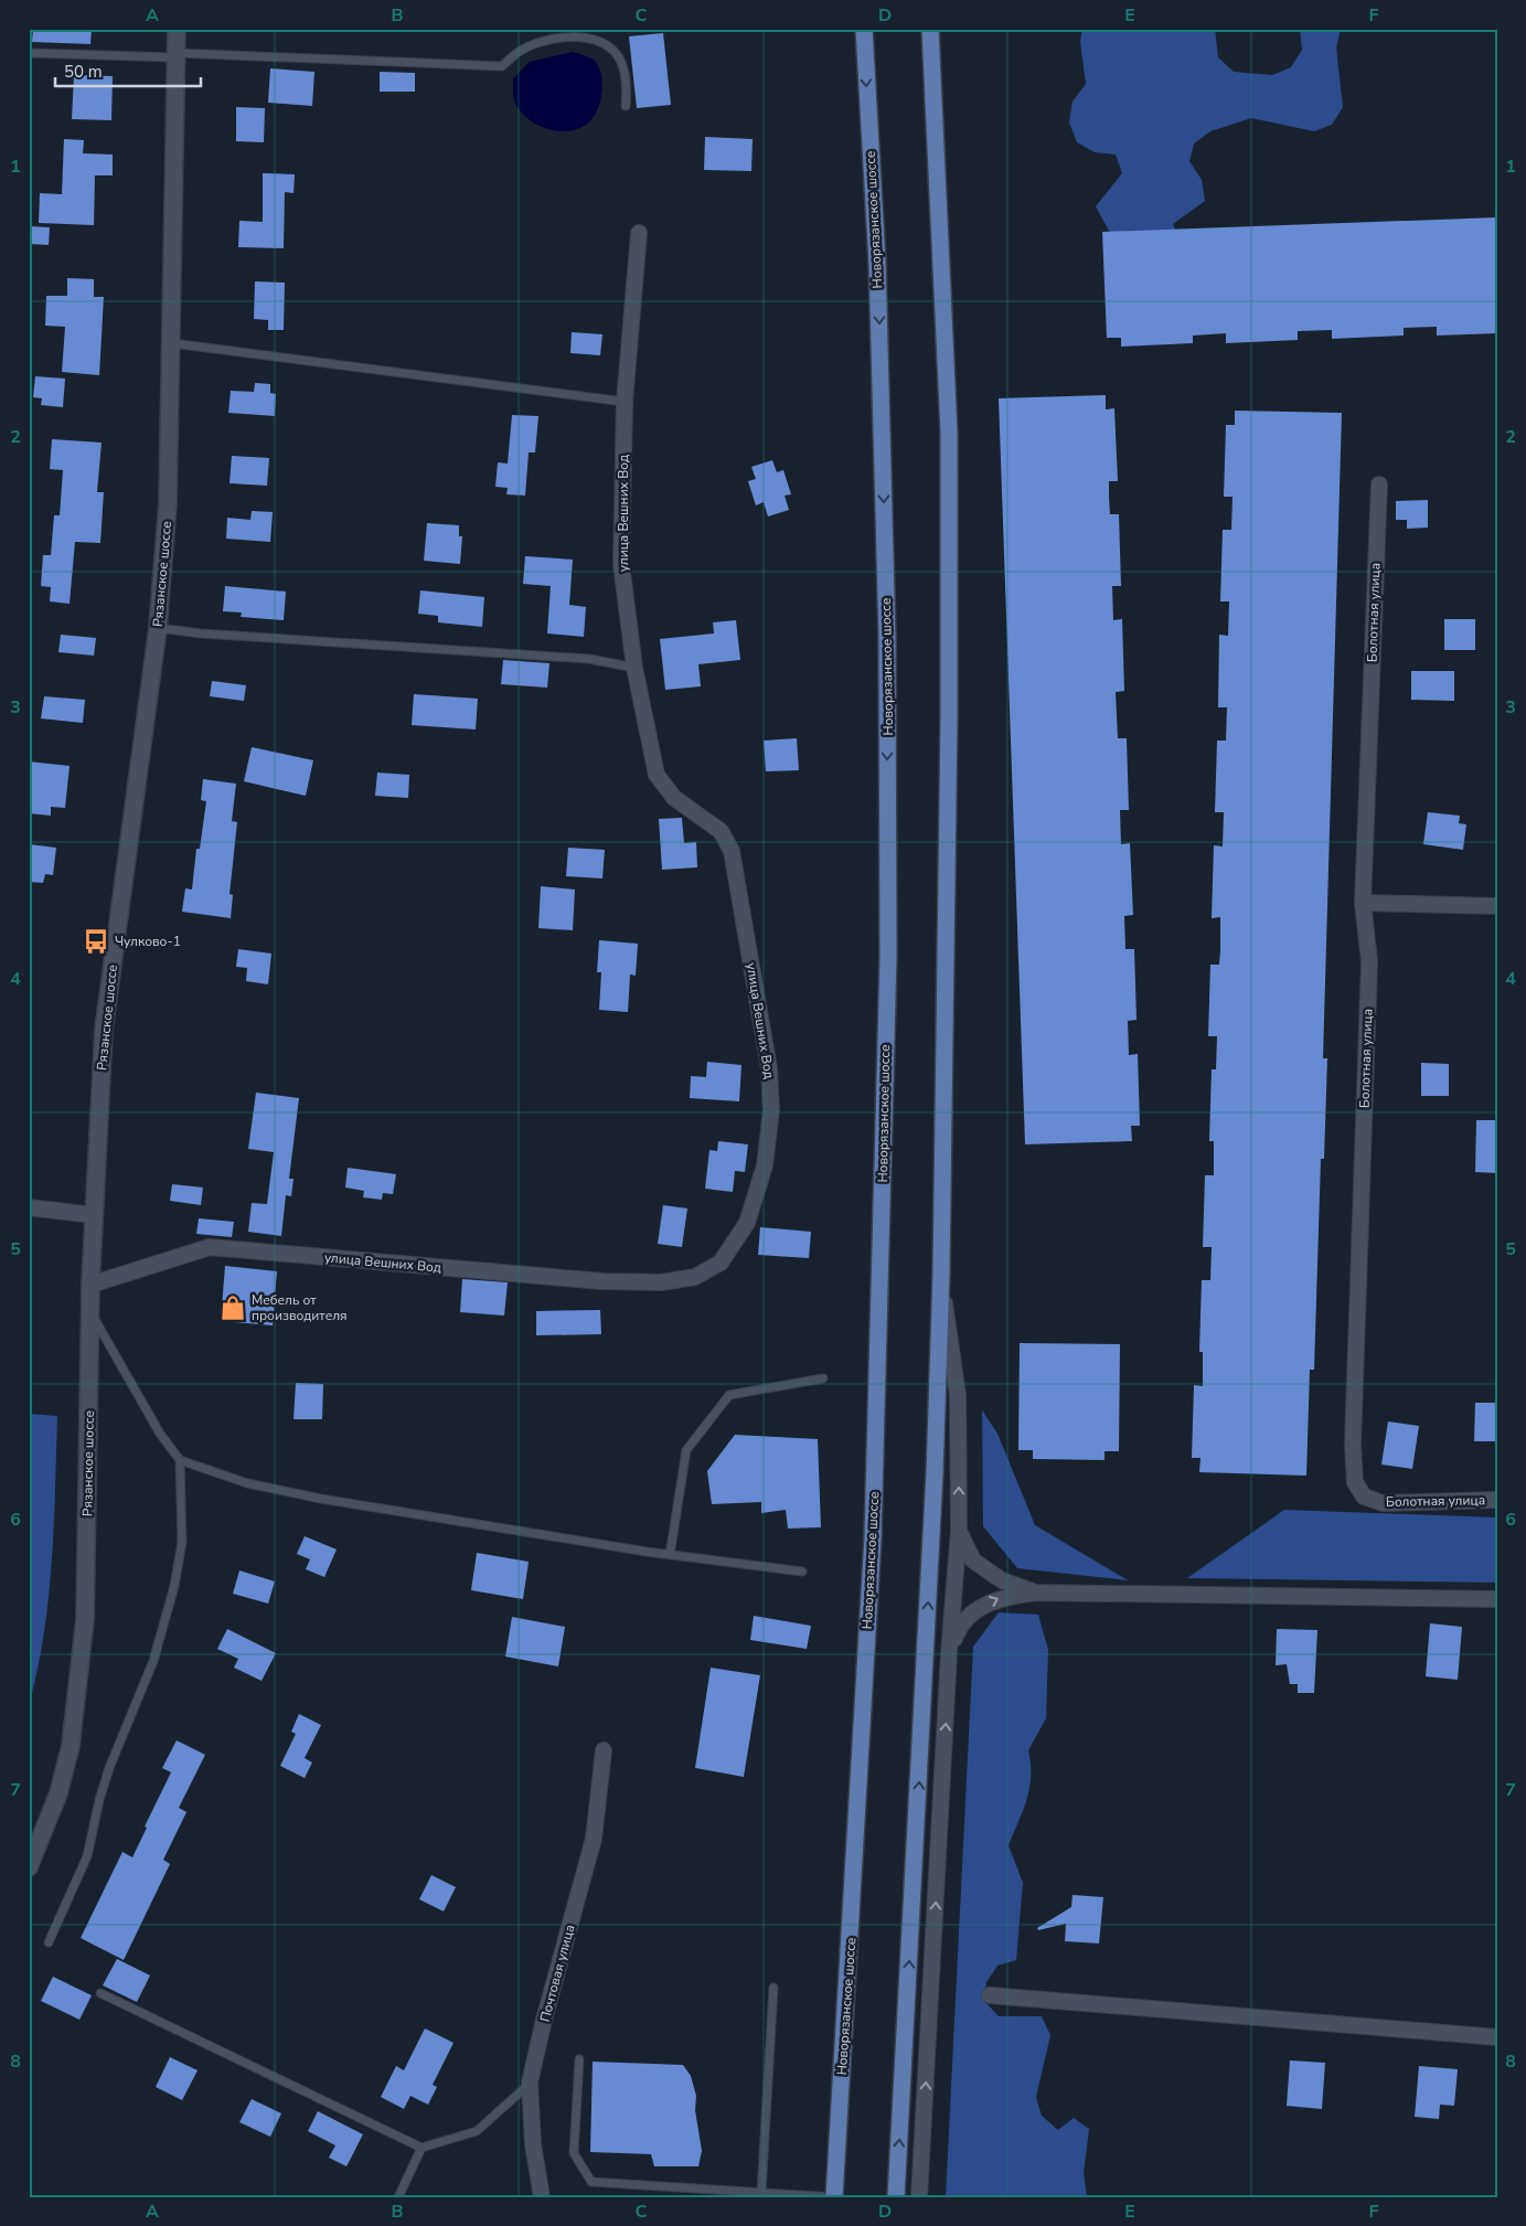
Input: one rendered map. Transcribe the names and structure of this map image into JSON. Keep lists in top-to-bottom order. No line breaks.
{"streets":{"highway":["Новорязанское шоссе"],"main road":["Рязанское шоссе"],"street":["улица Вешних Вод","Болотная улица","Почтовая улица"]},"crossings":[["улица Вешних Вод","Рязанское шоссе"]],"places":{"bus stop":["Чулково-1"],"shop":["Мебель от производителя"]},"scale_bar":"50 m","grid":{"columns":["A","B","C","D","E","F"],"rows":["1","2","3","4","5","6","7","8"]}}
